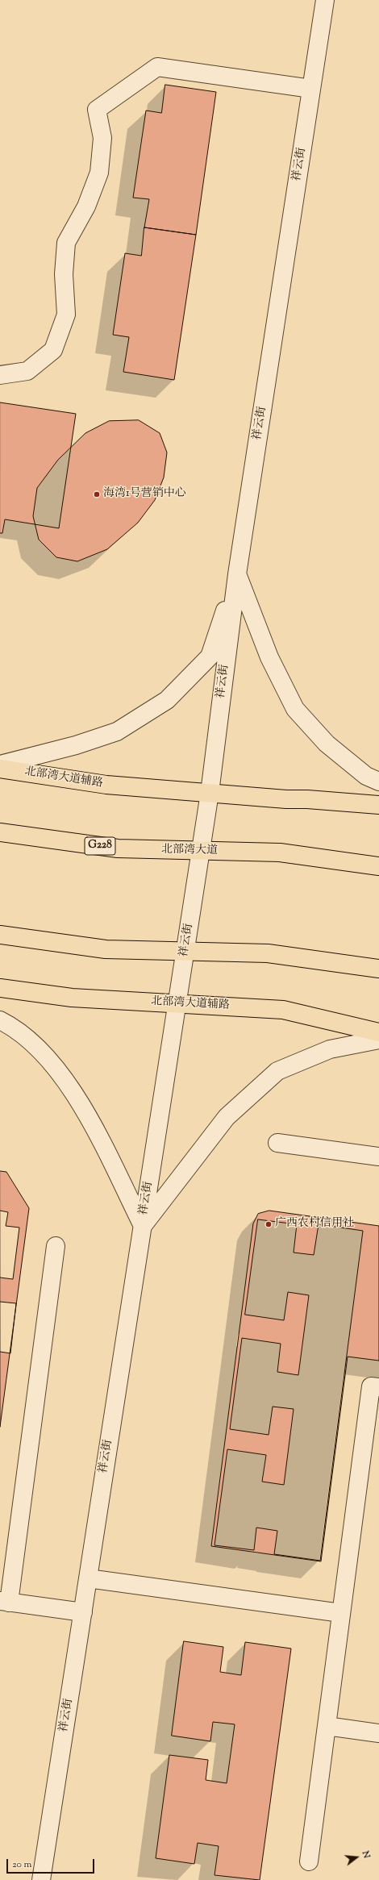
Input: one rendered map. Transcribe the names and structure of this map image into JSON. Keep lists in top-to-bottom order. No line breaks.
{"streets":{"main road":["北部湾大道辅路","G228","北部湾大道"],"street":["祥云街"]},"crossings":[["祥云街","北部湾大道辅路"],["祥云街","北部湾大道"]],"places":["海湾1号营销中心","广西农村信用社"],"scale_bar":"20 m","north":"right"}
